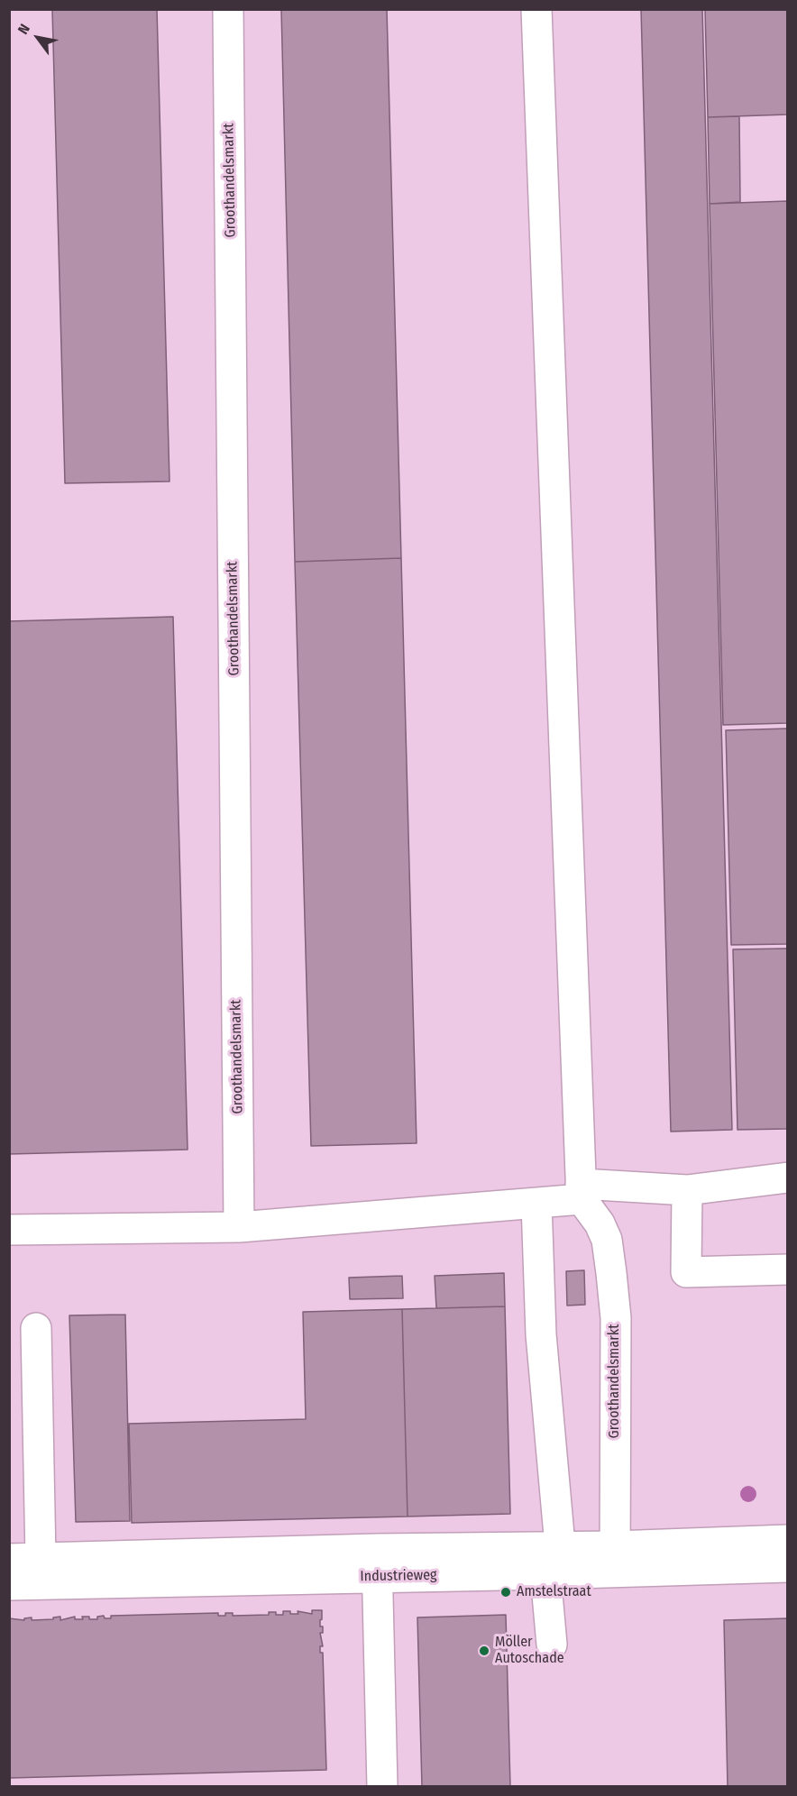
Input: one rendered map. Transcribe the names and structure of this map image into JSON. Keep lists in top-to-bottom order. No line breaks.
{"streets":{"street":["Groothandelsmarkt","Industrieweg"]},"crossings":[["Groothandelsmarkt","Industrieweg"]],"places":["Amstelstraat","Möller Autoschade"],"north":"top left"}
